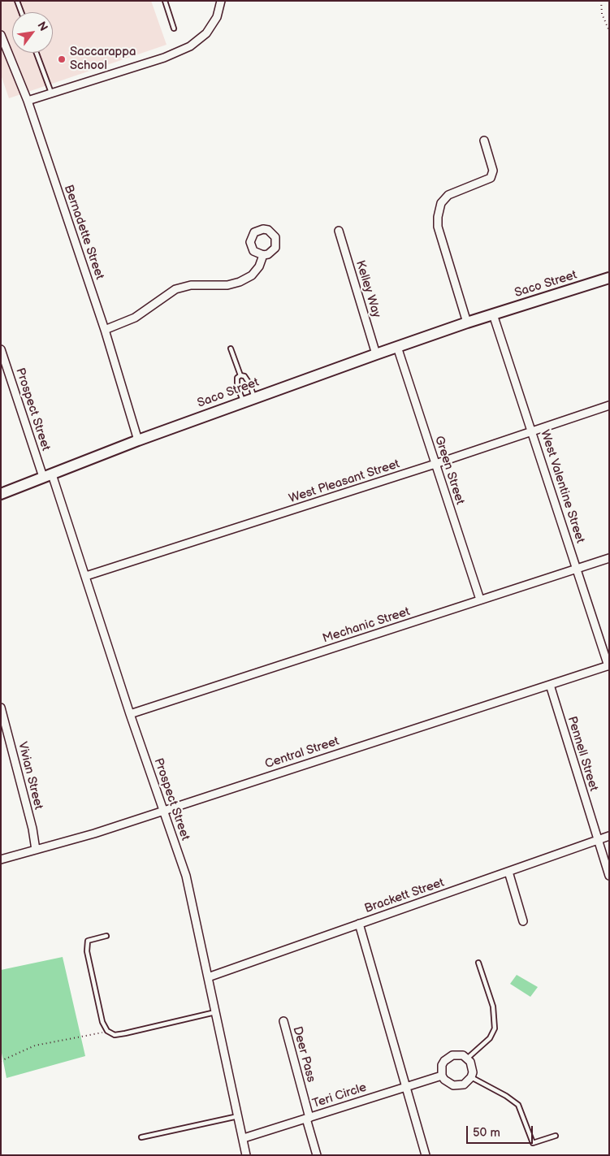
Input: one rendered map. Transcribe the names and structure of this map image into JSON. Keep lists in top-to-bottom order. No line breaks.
{"streets":{"main road":["Saco Street"],"street":["Bernadette Street","Kelley Way","Prospect Street","Green Street","West Pleasant Street","West Valentine Street","Mechanic Street","Central Street","Pennell Street","Vivian Street","Brackett Street","Deer Pass","Teri Circle"]},"crossings":[["Bernadette Street","Saco Street"],["Saco Street","Kelley Way"],["Saco Street","Prospect Street"],["Saco Street","Green Street"],["Saco Street","West Valentine Street"],["Prospect Street","West Pleasant Street"],["Prospect Street","Mechanic Street"],["Prospect Street","Central Street"],["Prospect Street","Brackett Street"],["Prospect Street","Teri Circle"],["Green Street","West Pleasant Street"],["Green Street","Mechanic Street"],["West Pleasant Street","West Valentine Street"],["West Valentine Street","Mechanic Street"],["West Valentine Street","Central Street"],["Central Street","Pennell Street"],["Central Street","Vivian Street"],["Pennell Street","Brackett Street"],["Deer Pass","Teri Circle"]],"places":["Saccarappa School"],"scale_bar":"50 m","north":"top right"}
